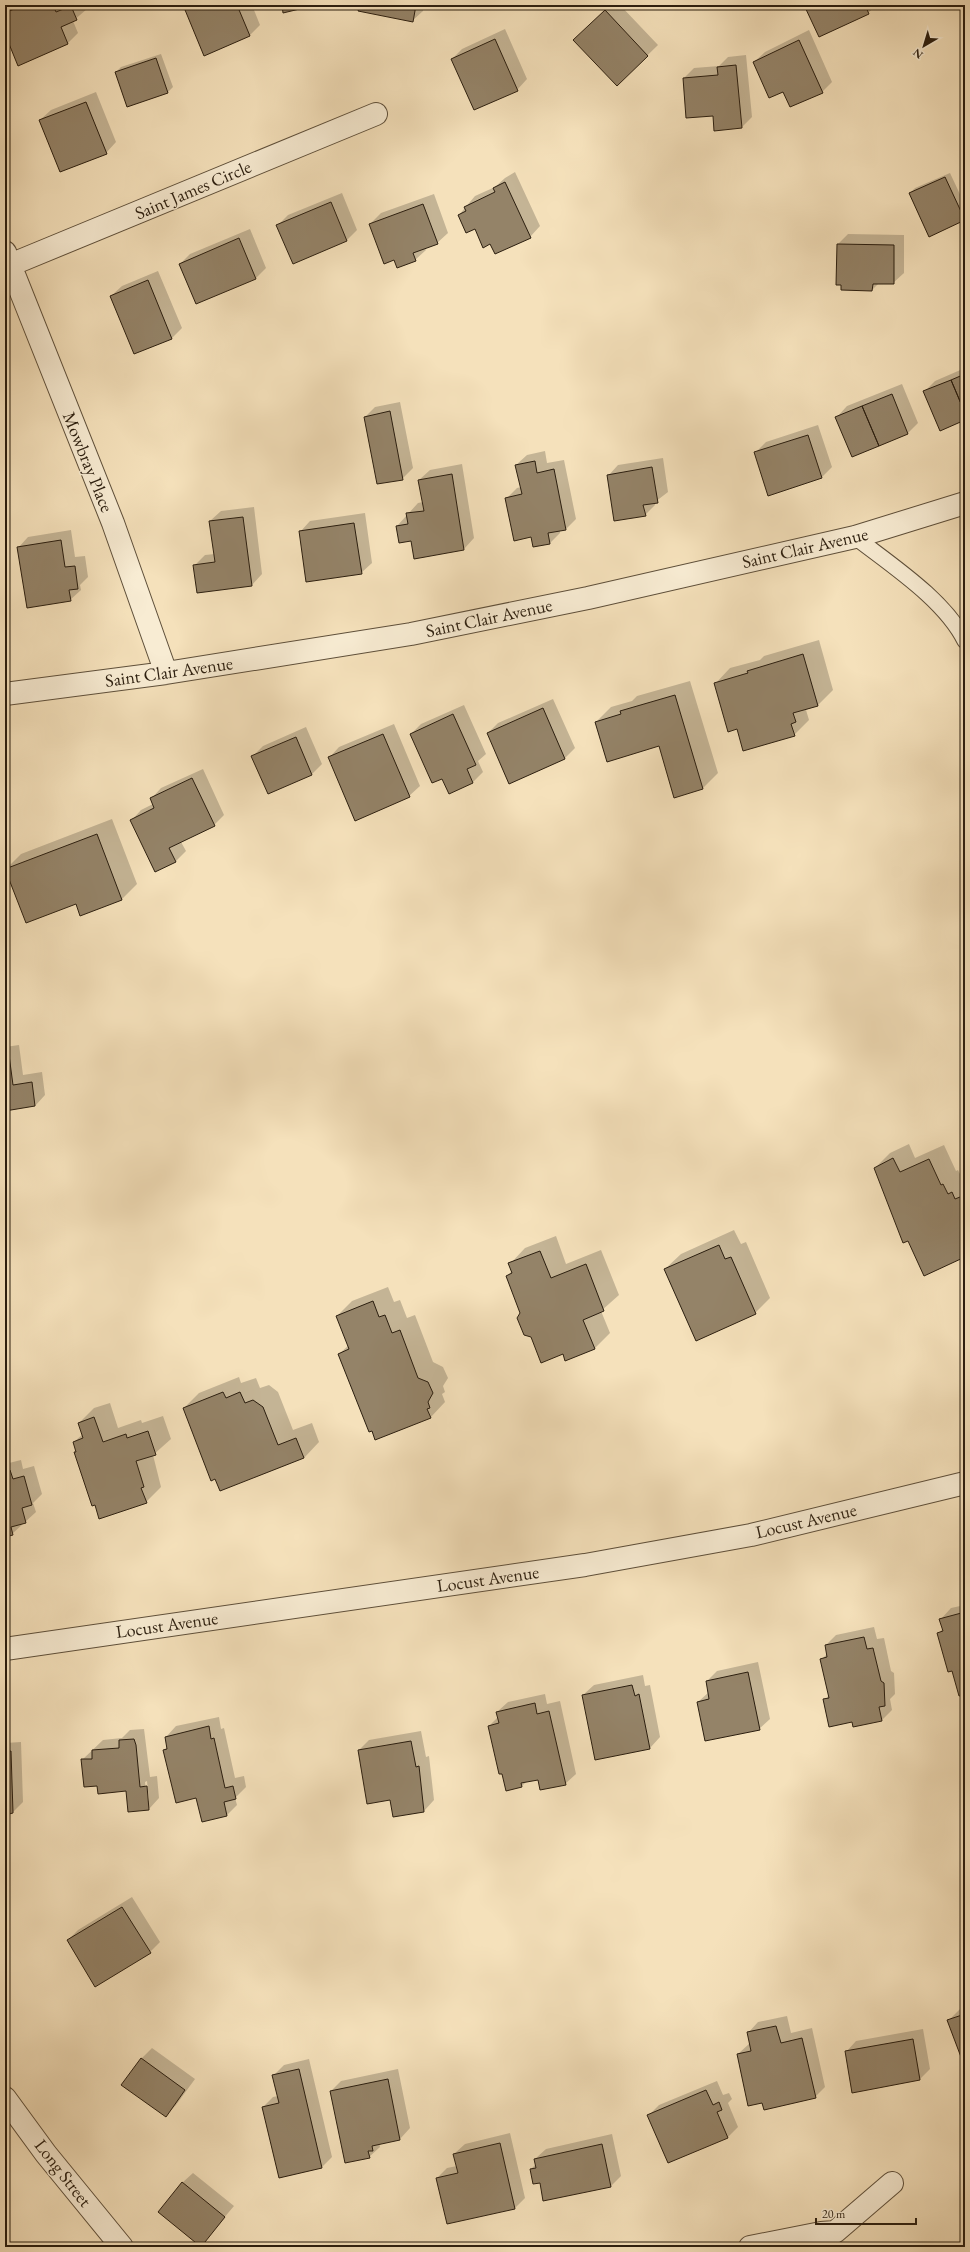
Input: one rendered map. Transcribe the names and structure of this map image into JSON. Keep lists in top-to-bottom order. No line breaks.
{"streets":{"street":["Saint James Circle","Mowbray Place","Saint Clair Avenue","Locust Avenue","Long Street"]},"crossings":[["Saint James Circle","Mowbray Place"],["Mowbray Place","Saint Clair Avenue"]],"scale_bar":"20 m","north":"bottom left"}
